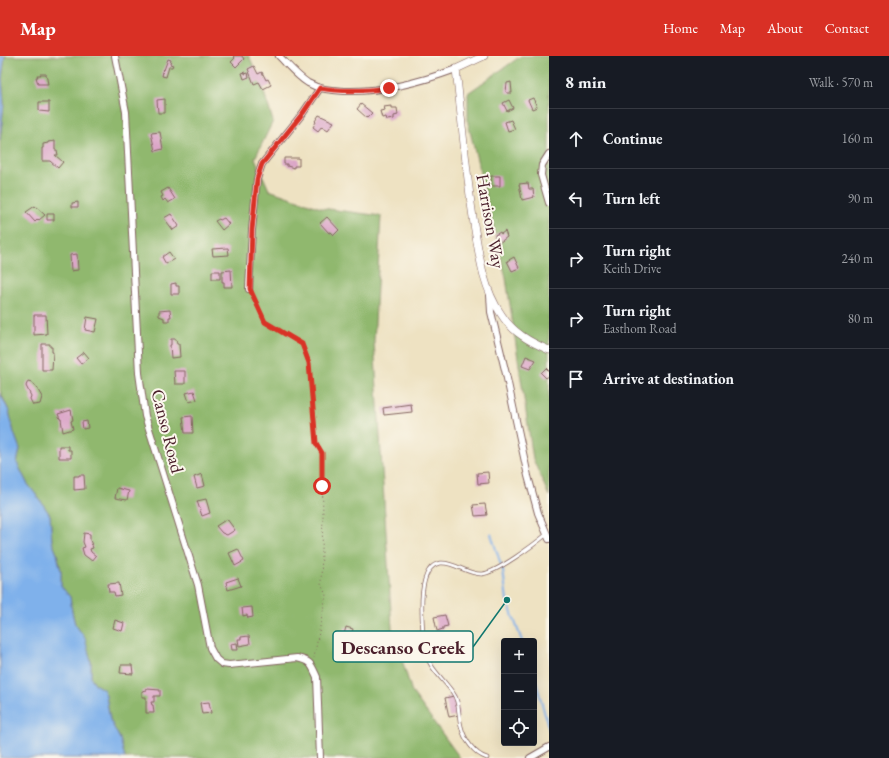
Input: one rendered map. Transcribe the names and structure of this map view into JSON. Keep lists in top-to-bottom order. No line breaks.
{"streets":{"street":["Harrison Way","Canso Road"]},"places":["Descanso Creek"],"page":{"header":"Map","nav":["Home","Map","About","Contact"],"heading":["8 min","Walk · 570 m"],"list":[["Continue","160 m"],["Turn left","90 m"],["Turn right","Keith Drive","240 m"],["Turn right","Easthom Road","80 m"],"Arrive at destination"],"map_buttons":["+","−"]}}
